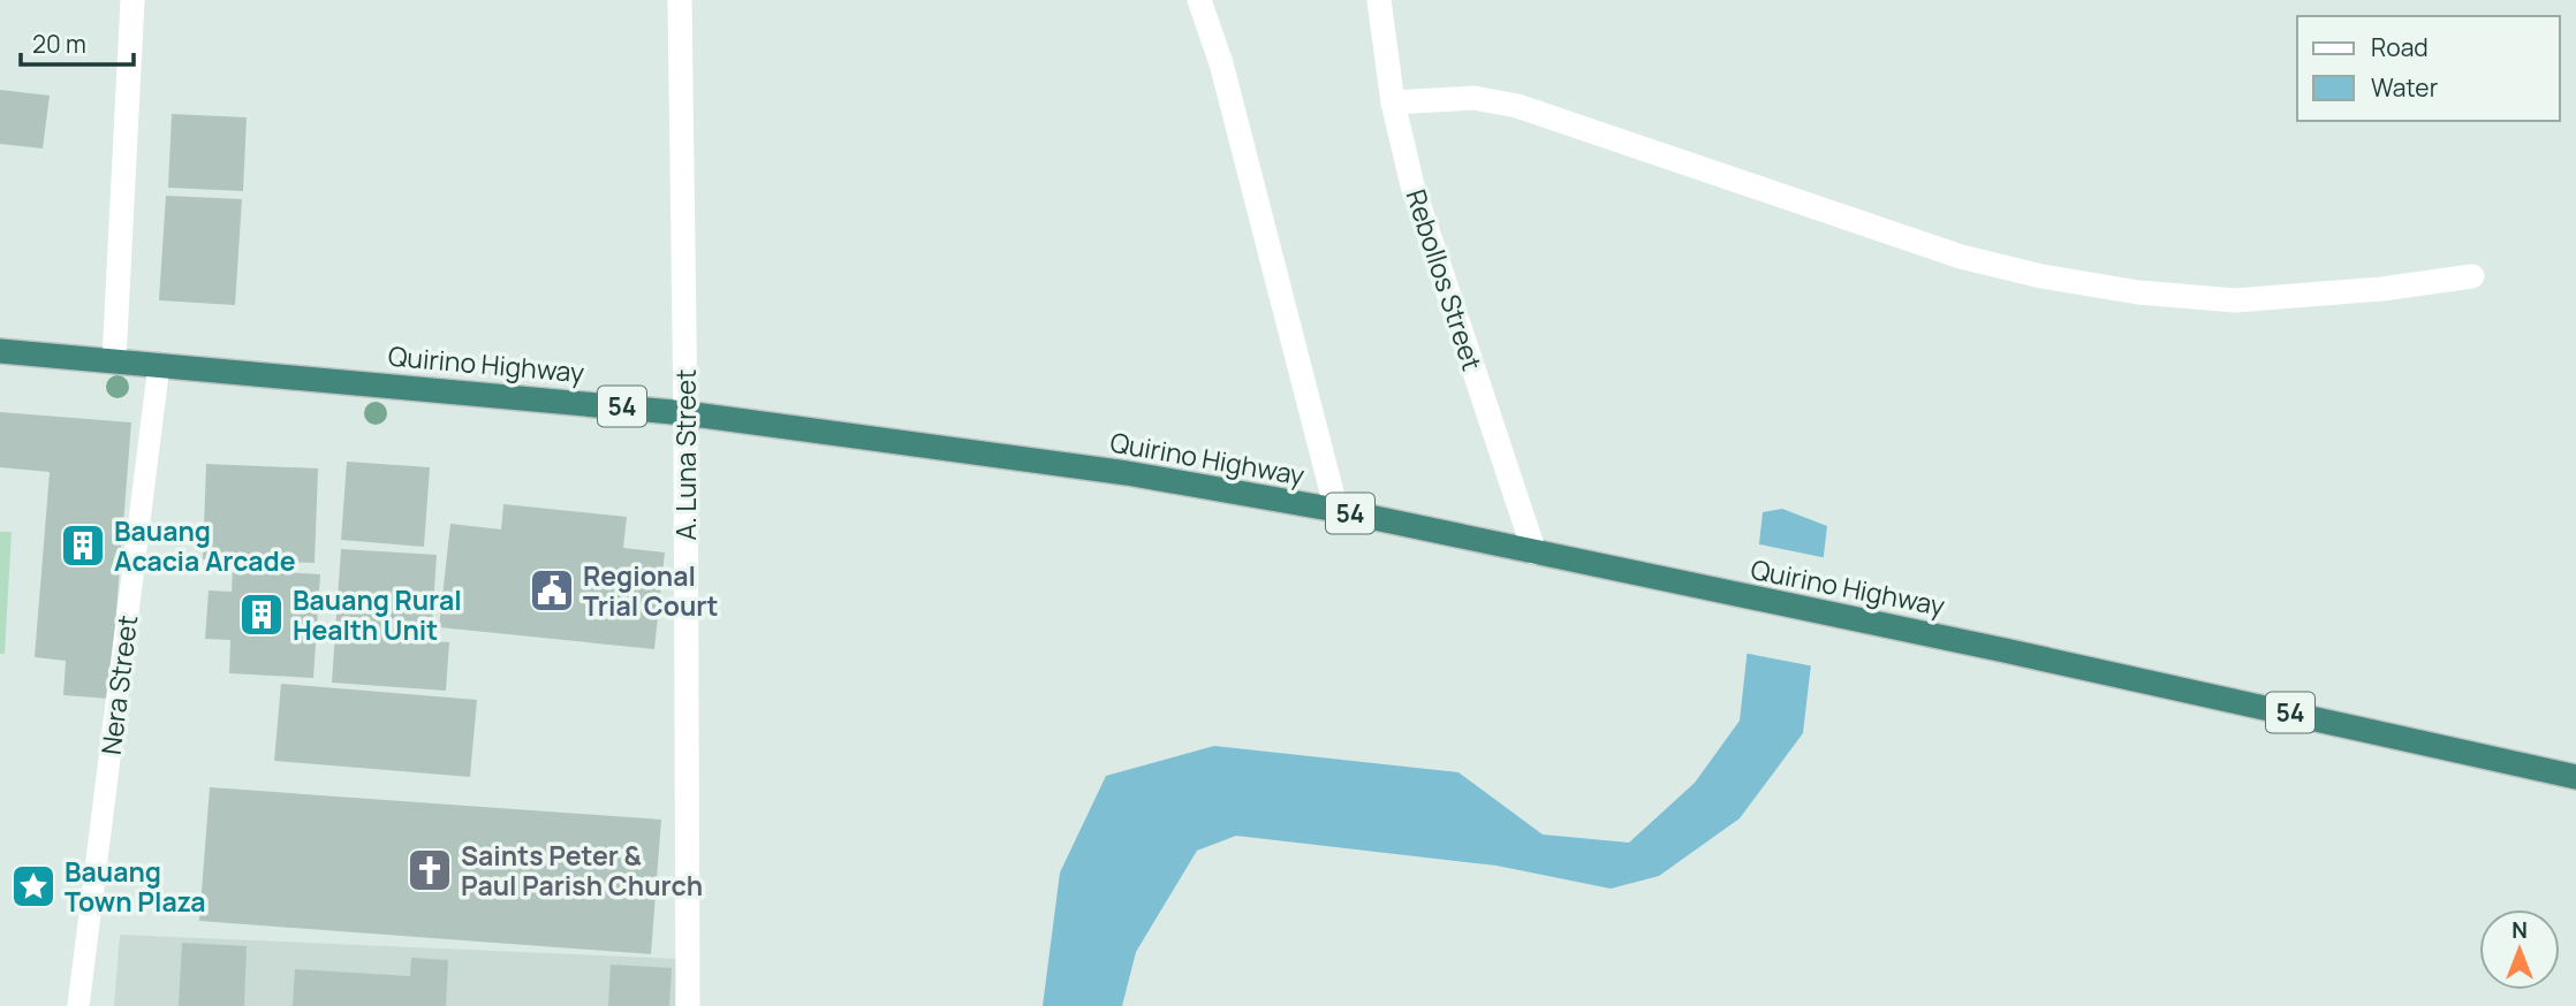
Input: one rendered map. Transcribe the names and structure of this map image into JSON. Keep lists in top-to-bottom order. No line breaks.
{"streets":{"highway":["Quirino Highway","54"],"street":["Rebollos Street","A. Luna Street"],"lane":["Nera Street"]},"crossings":[["Rebollos Street","Quirino Highway"],["Quirino Highway","A. Luna Street"],["Quirino Highway","Nera Street"]],"places":{"building":["Bauang Acacia Arcade","Bauang Rural Health Unit"],"public building":["Regional Trial Court"],"church":["Saints Peter & Paul Parish Church"],"place":["Bauang Town Plaza"]},"legend":["Road","Water"],"scale_bar":"20 m","north":"top"}
